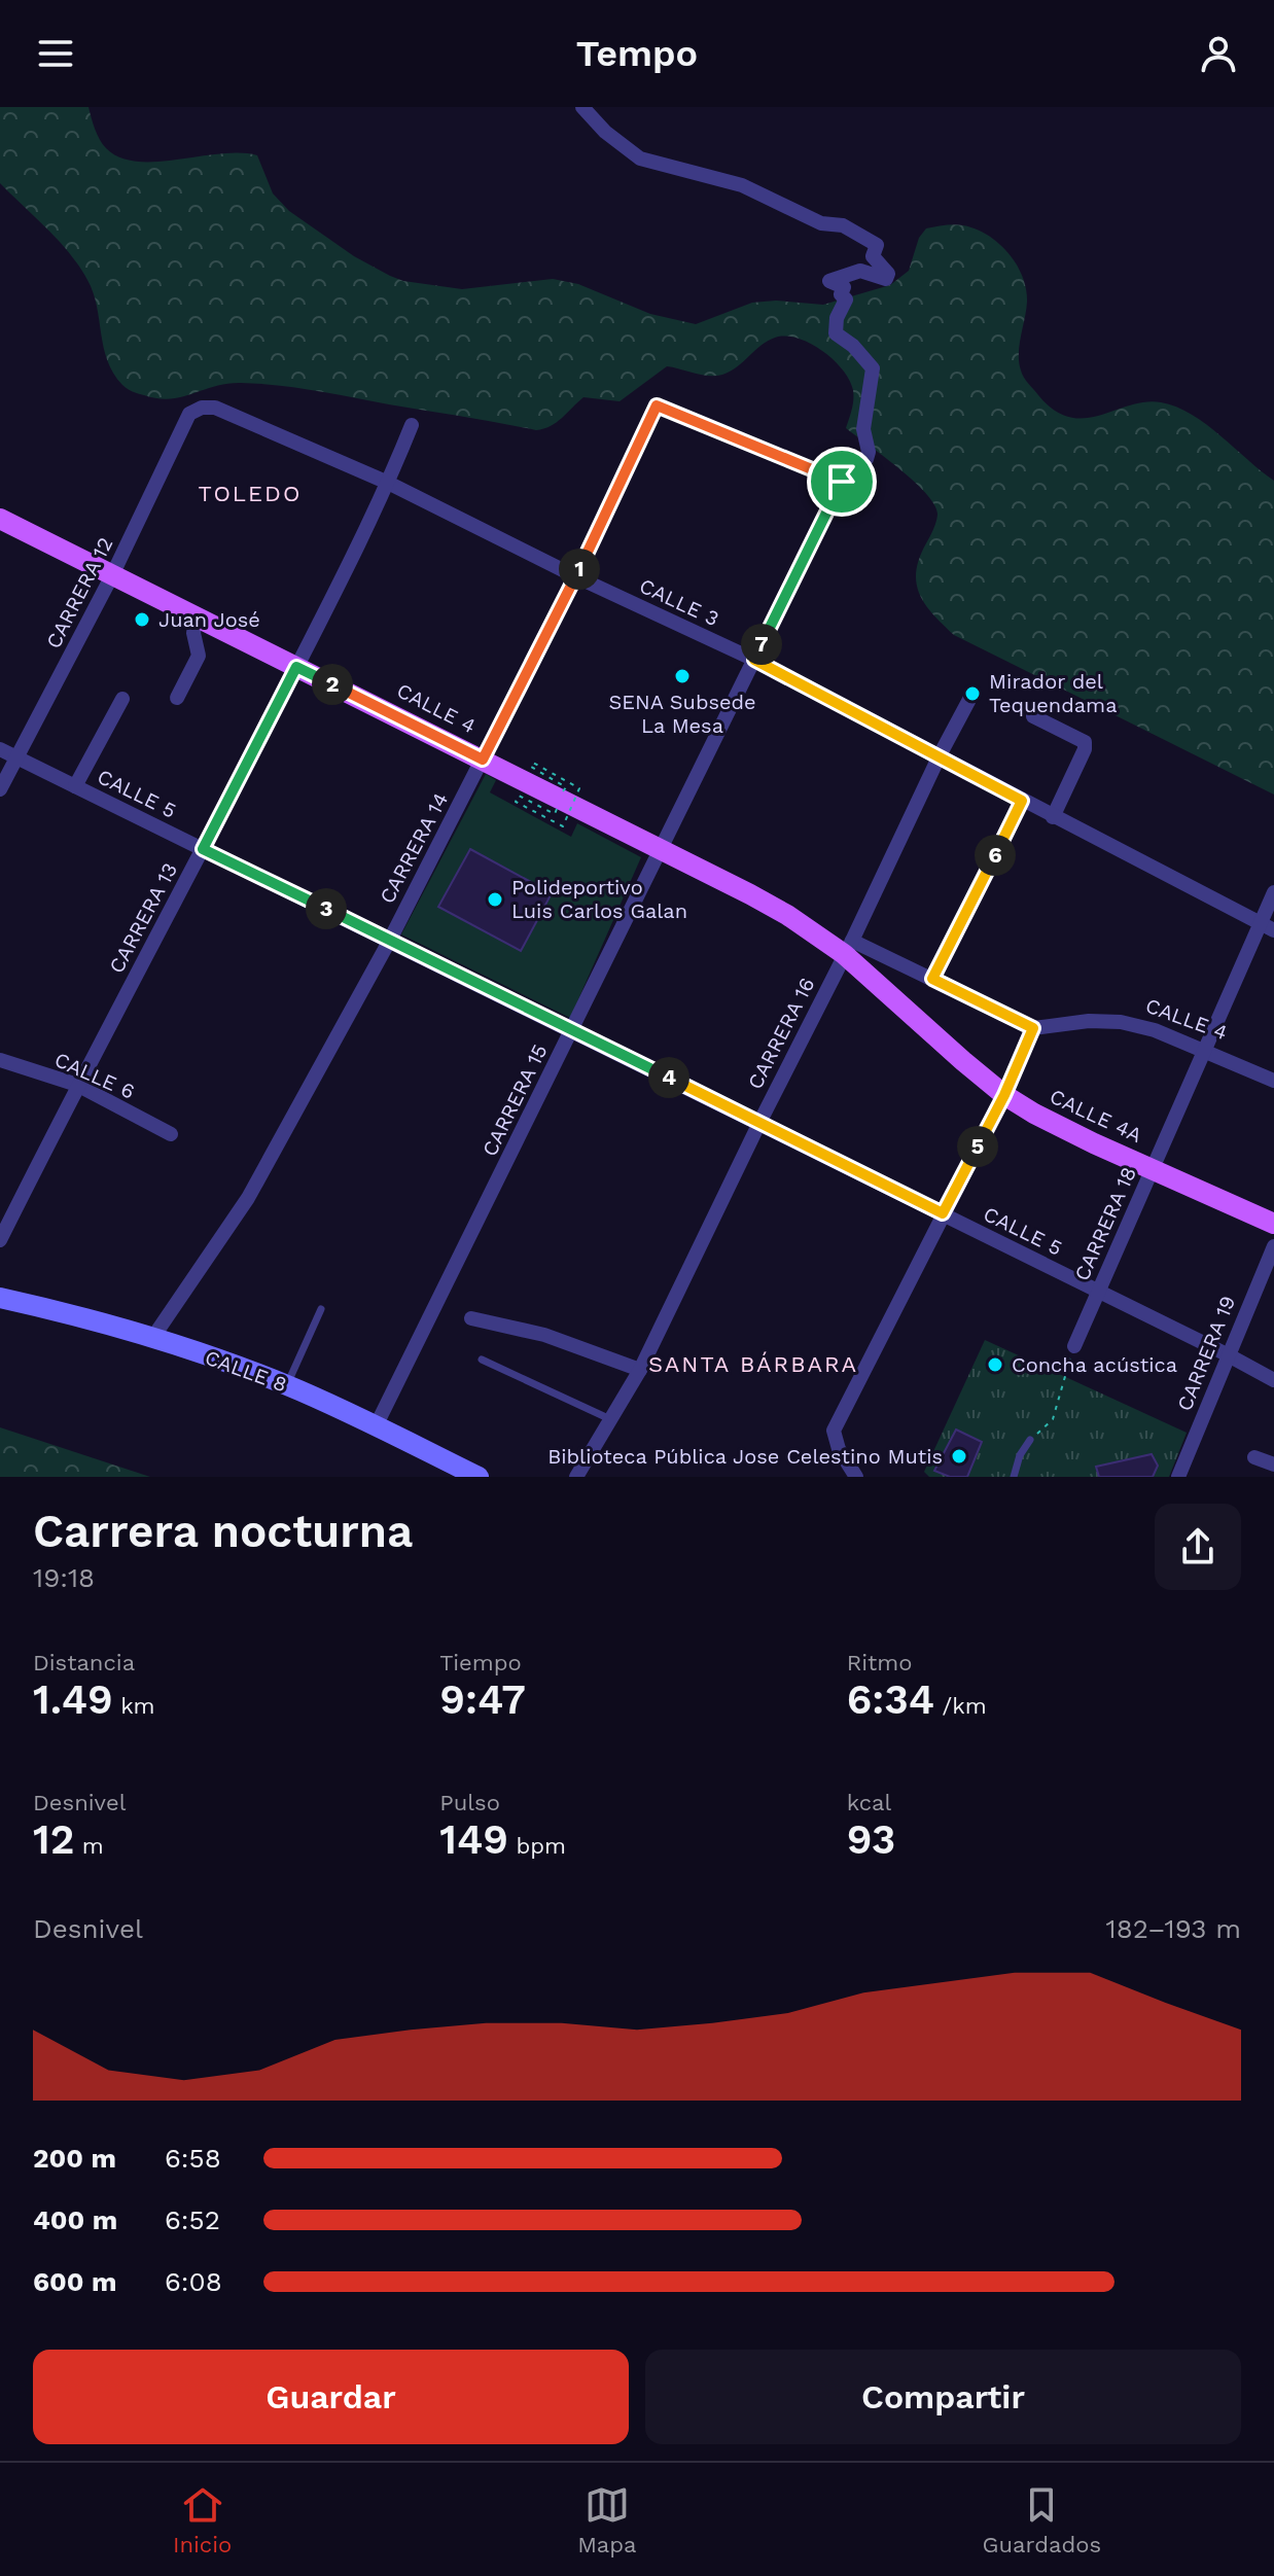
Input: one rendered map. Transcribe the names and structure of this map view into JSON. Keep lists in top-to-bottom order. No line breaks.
{"streets":{"main road":["CALLE 4","CALLE 4A","CALLE 8"],"street":["CARRERA 12","CALLE 3","CALLE 5","CARRERA 14","CARRERA 13","CARRERA 16","CALLE 6","CARRERA 15","CARRERA 18","CARRERA 19"]},"crossings":[["CARRERA 12","CALLE 3"],["CARRERA 12","CALLE 4"],["CARRERA 12","CALLE 5"],["CALLE 3","CARRERA 14"],["CALLE 3","CARRERA 13"],["CALLE 3","CARRERA 16"],["CALLE 3","CARRERA 15"],["CALLE 3","CARRERA 18"],["CALLE 4","CARRERA 14"],["CALLE 4","CARRERA 13"],["CALLE 4","CARRERA 16"],["CALLE 4","CARRERA 15"],["CALLE 4","CALLE 4A"],["CALLE 4","CARRERA 18"],["CALLE 5","CARRERA 14"],["CALLE 5","CARRERA 13"],["CALLE 5","CARRERA 16"],["CALLE 5","CARRERA 15"],["CALLE 5","CARRERA 18"],["CALLE 5","CARRERA 19"],["CARRERA 14","CARRERA 15"],["CARRERA 14","CALLE 8"],["CARRERA 13","CALLE 6"],["CARRERA 16","CALLE 4A"],["CARRERA 15","CALLE 8"],["CALLE 4A","CARRERA 18"]],"districts":["TOLEDO","SANTA BÁRBARA"],"places":["Juan José","SENA Subsede La Mesa","Mirador del Tequendama","Polideportivo Luis Carlos Galan","Concha acústica","Biblioteca Pública Jose Celestino Mutis"],"page":{"header":"Tempo","pins":["1","7","2","6","3","4","5"],"heading":["Carrera nocturna","19:18"],"stats":[["Distancia","1.49 km"],["Tiempo","9:47"],["Ritmo","6:34 /km"],["Desnivel","12 m"],["Pulso","149 bpm"],["kcal","93"]],"chart":["Desnivel","182–193 m"],"list":[{"name":"200 m","note":"6:58"},{"name":"400 m","note":"6:52"},{"name":"600 m","note":"6:08"}],"buttons":["Guardar","Compartir"],"tabs":["Inicio","Mapa","Guardados"]}}
